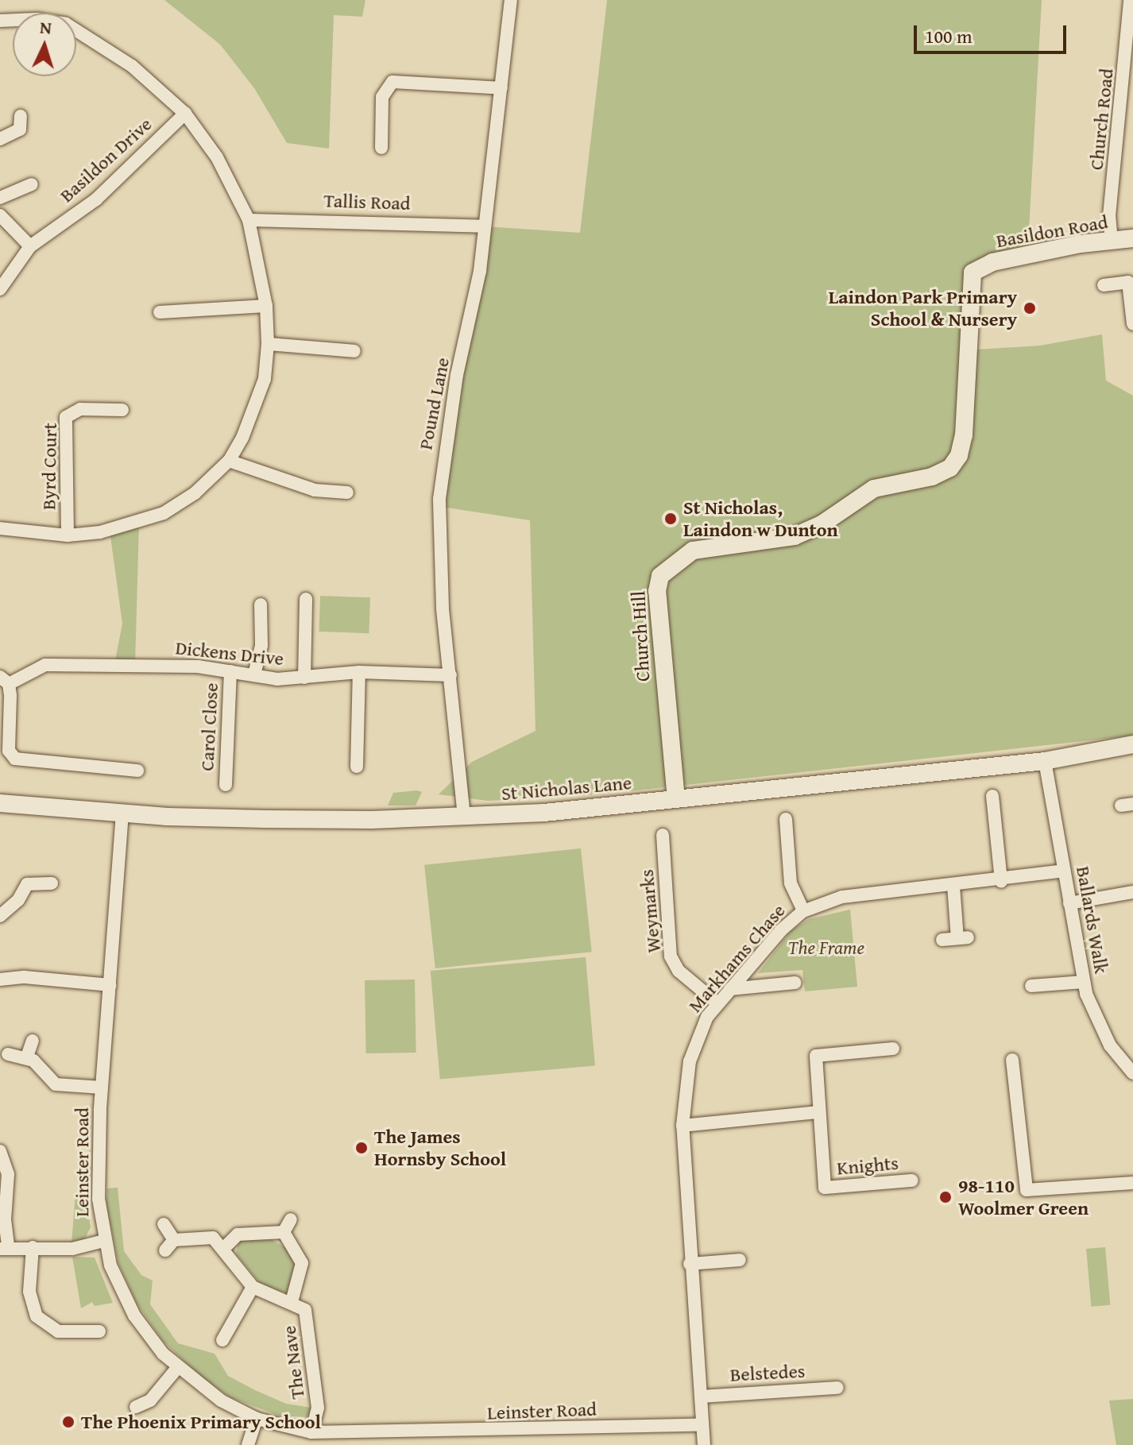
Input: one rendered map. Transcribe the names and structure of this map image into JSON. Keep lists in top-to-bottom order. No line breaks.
{"streets":{"main road":["Basildon Road","Church Hill","St Nicholas Lane"],"street":["Church Road","Basildon Drive","Tallis Road","Pound Lane","Byrd Court","Dickens Drive","Carol Close","Weymarks","Ballards Walk","Markhams Chase","Leinster Road","Knights","The Nave","Belstedes"]},"crossings":[["Church Road","Basildon Road"],["Tallis Road","Pound Lane"],["Basildon Road","Church Hill"],["Pound Lane","Dickens Drive"],["Pound Lane","St Nicholas Lane"],["Church Hill","St Nicholas Lane"],["Dickens Drive","Carol Close"],["St Nicholas Lane","Ballards Walk"],["St Nicholas Lane","Leinster Road"],["Weymarks","Markhams Chase"],["Ballards Walk","Markhams Chase"],["Markhams Chase","Leinster Road"],["Markhams Chase","Belstedes"],["Leinster Road","The Nave"]],"parks":["The Frame"],"places":["Laindon Park Primary School & Nursery","St Nicholas, Laindon w Dunton","The James Hornsby School","98-110 Woolmer Green","The Phoenix Primary School"],"scale_bar":"100 m","north":"top"}
